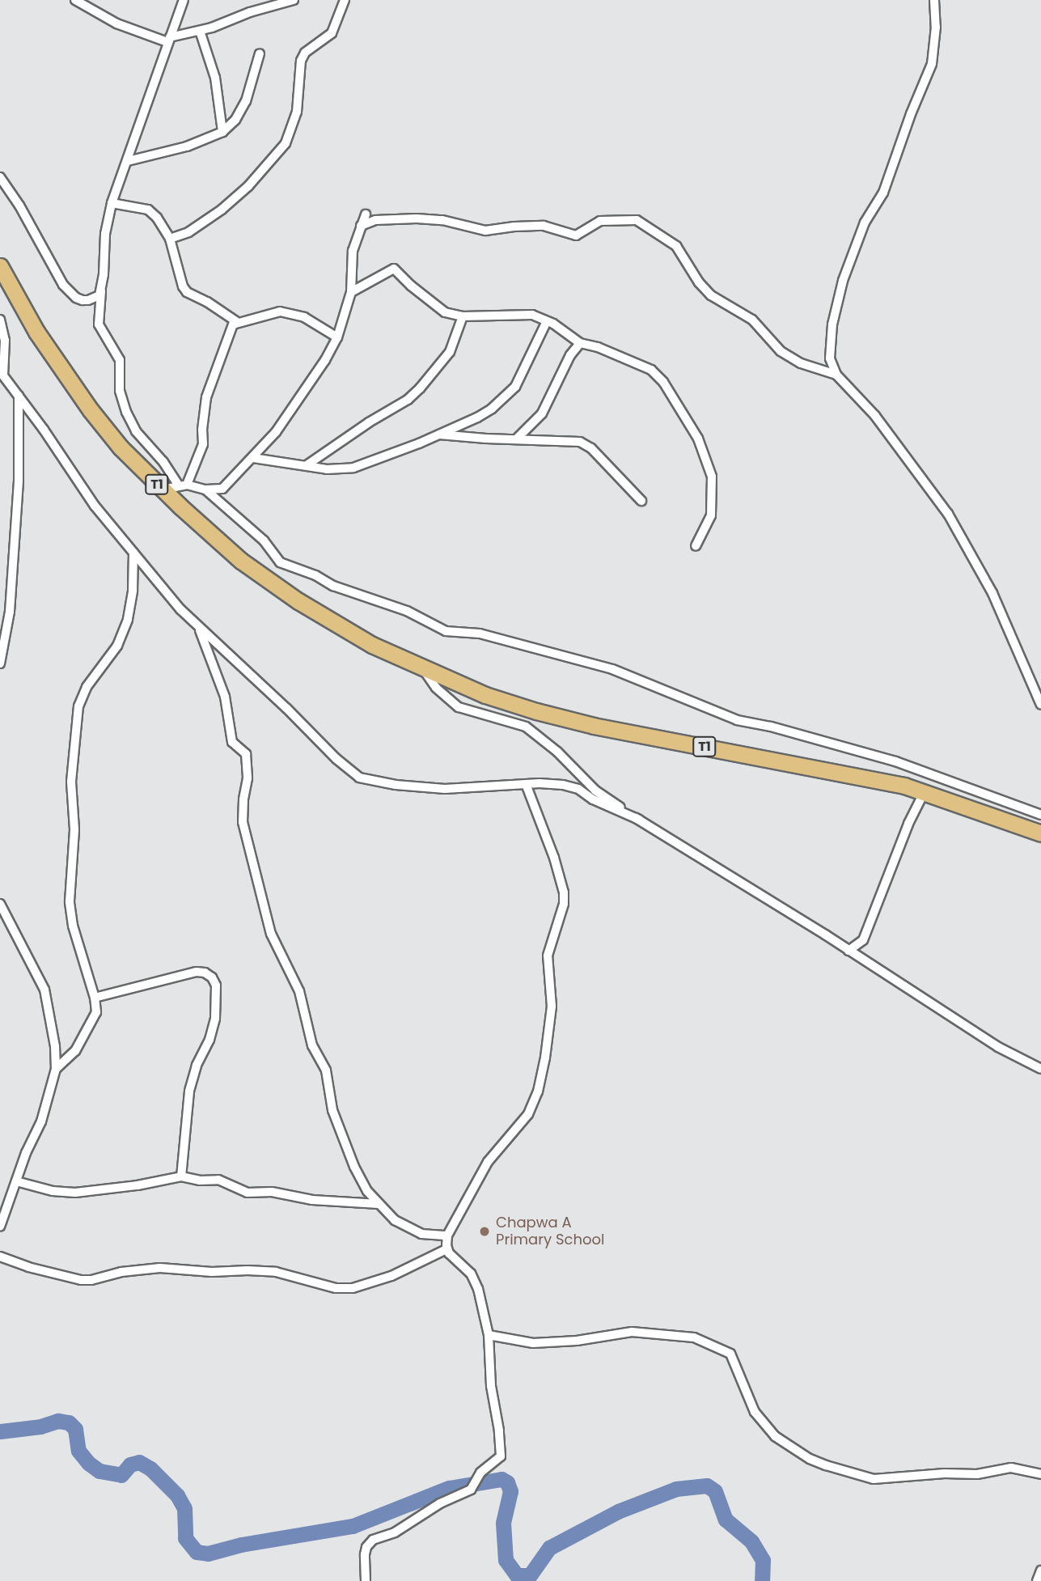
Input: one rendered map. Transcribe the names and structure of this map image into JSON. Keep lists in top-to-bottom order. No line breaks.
{"streets":{"highway":["T1"]},"places":["Chapwa A Primary School"]}
